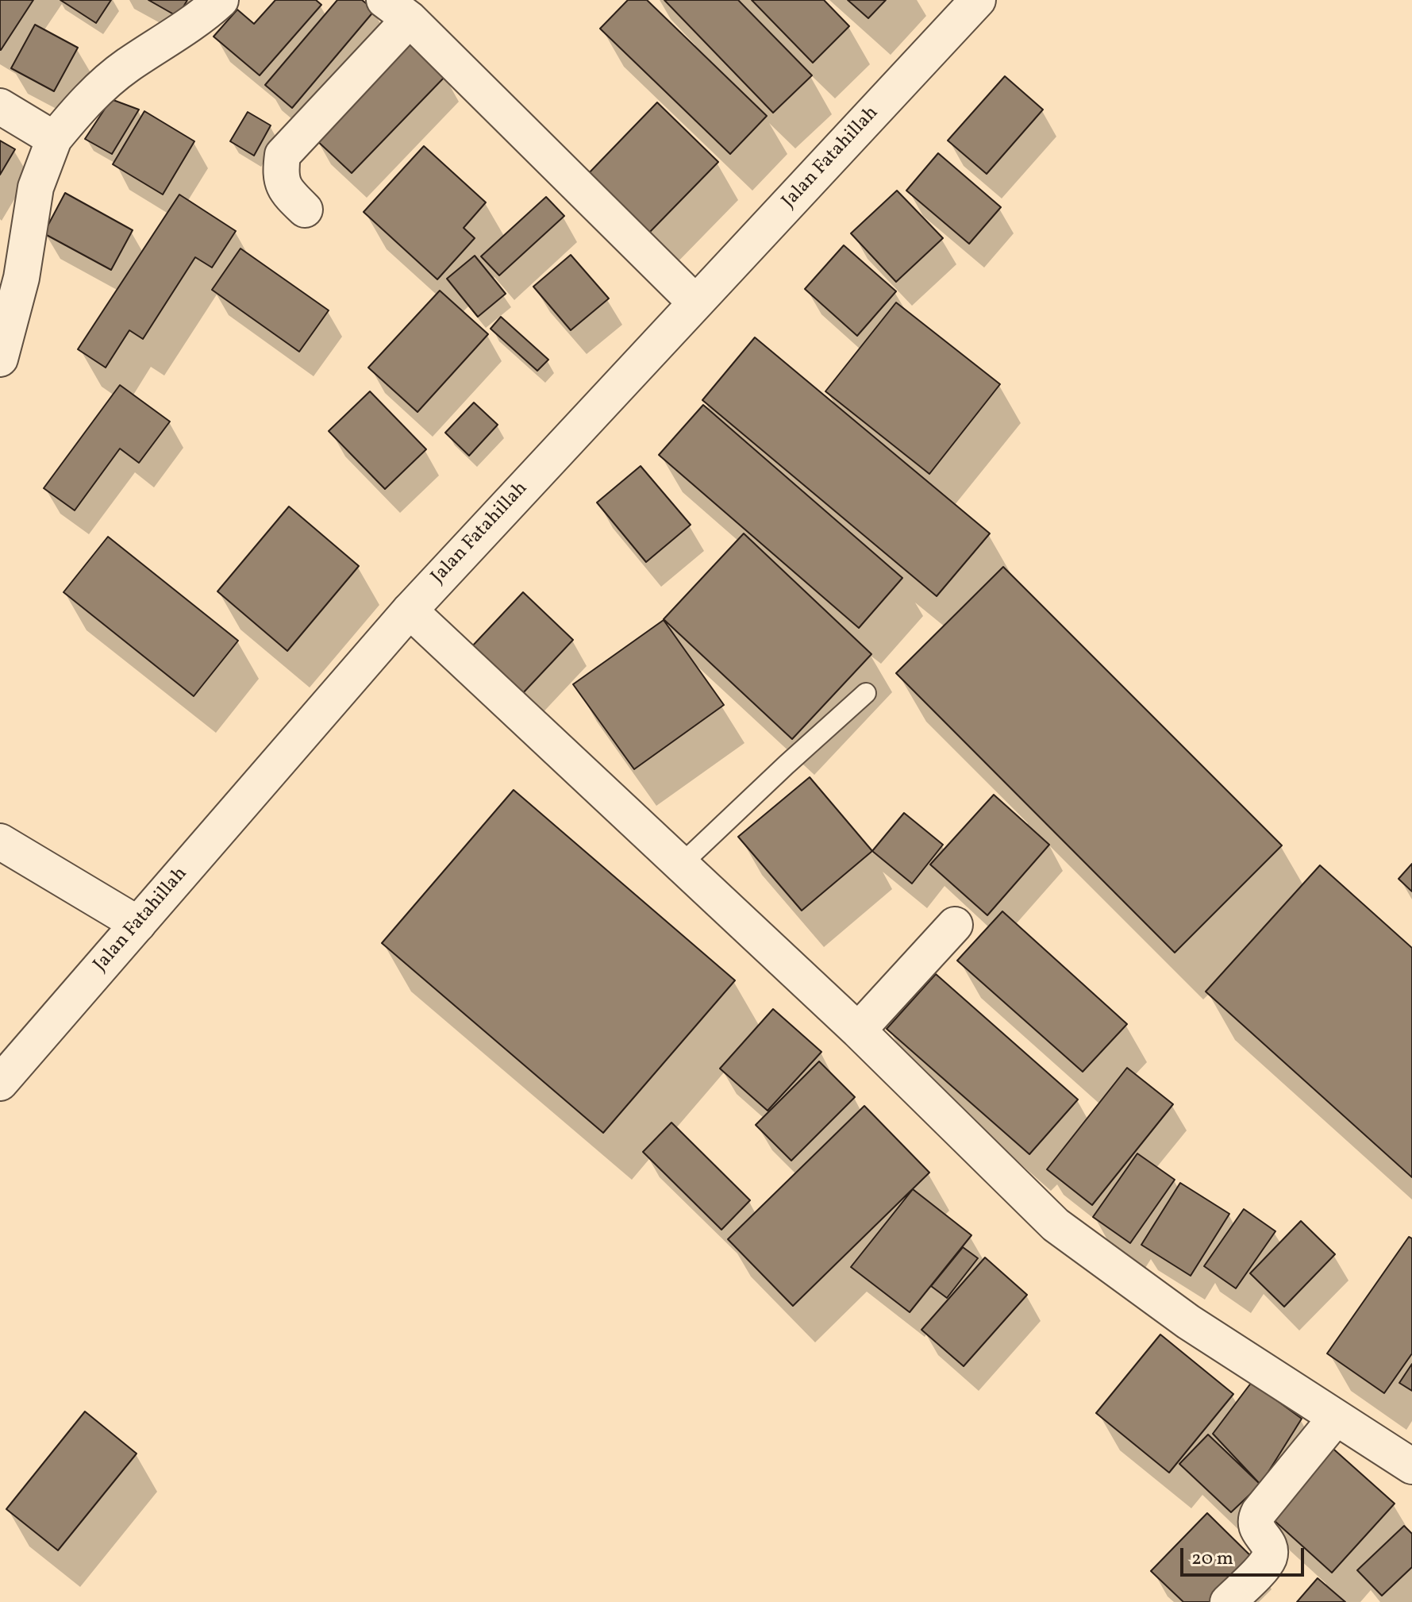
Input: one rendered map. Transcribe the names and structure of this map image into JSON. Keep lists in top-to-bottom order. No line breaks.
{"streets":{"street":["Jalan Fatahillah"]},"scale_bar":"20 m"}
